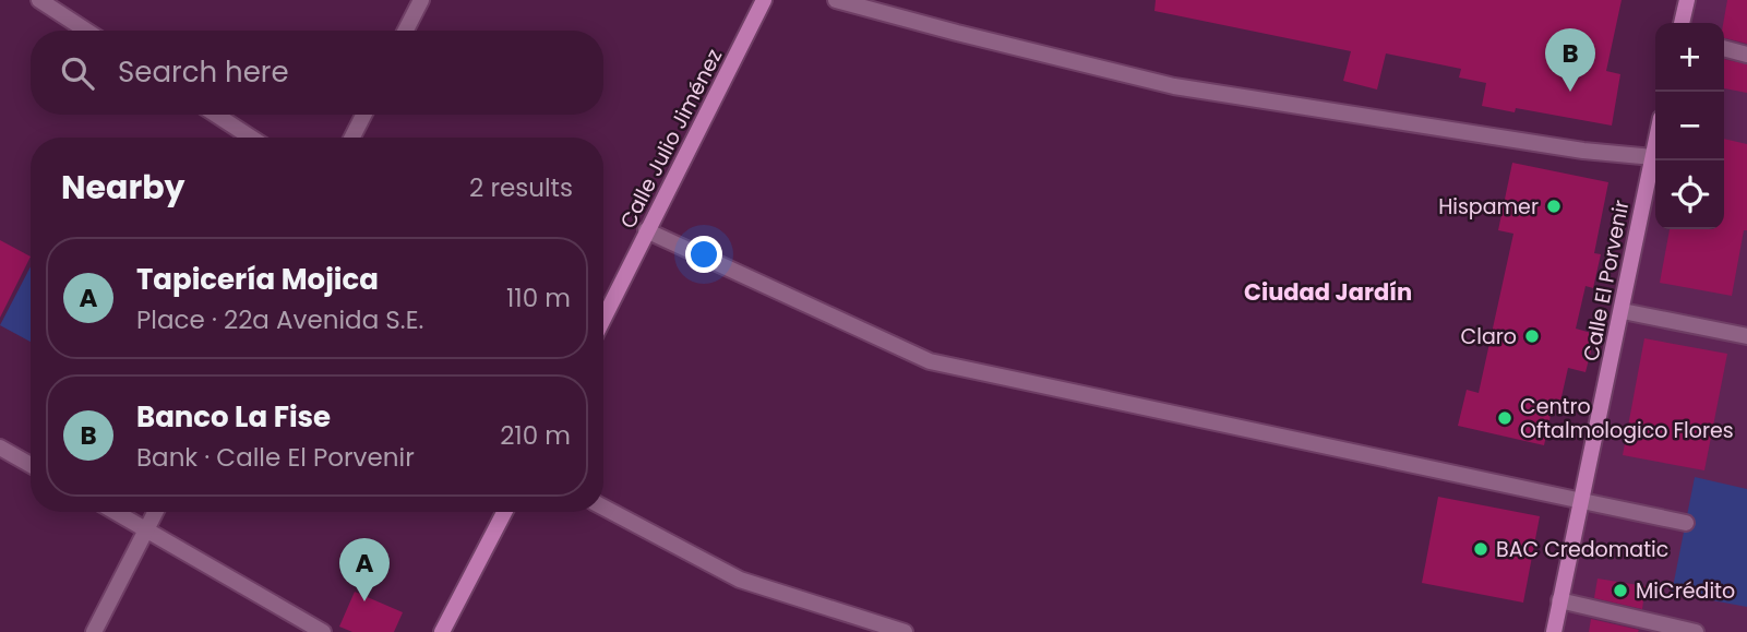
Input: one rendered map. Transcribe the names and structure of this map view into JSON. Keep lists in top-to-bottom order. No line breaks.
{"streets":{"main road":["Calle Julio Jiménez","Calle El Porvenir"]},"districts":["Ciudad Jardín"],"places":["Hispamer","Claro","Centro Oftalmologico Flores","BAC Credomatic","MiCrédito"],"page":{"map_buttons":["+","−"],"pins":["B","A"],"search":"Search here","heading":["Nearby","2 results"],"list":[{"mark":"A","name":"Tapicería Mojica","note":"Place · 22a Avenida S.E.","value":"110 m"},{"mark":"B","name":"Banco La Fise","note":"Bank · Calle El Porvenir","value":"210 m"}]}}
